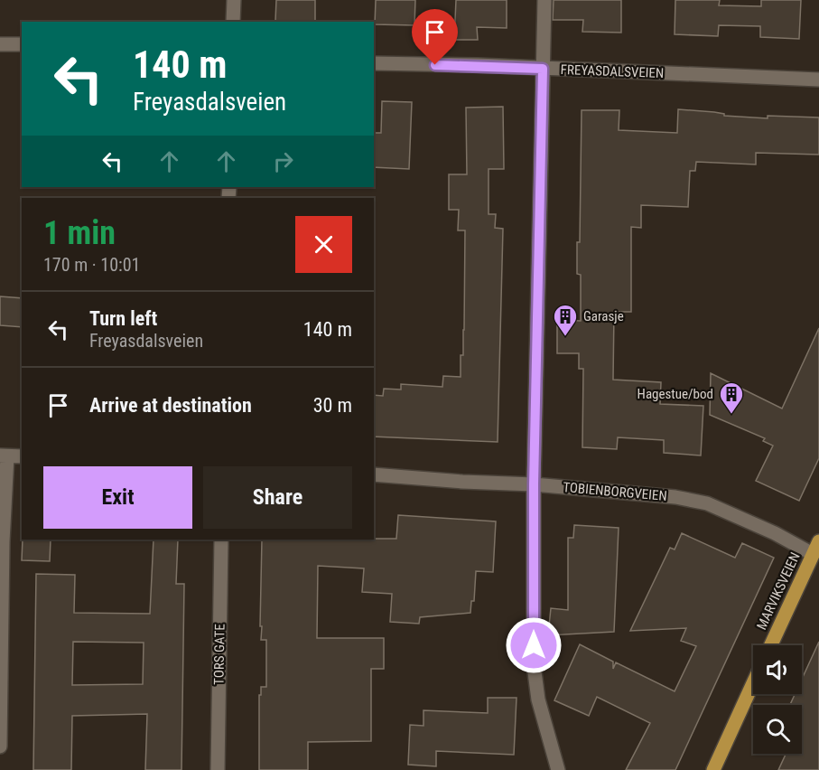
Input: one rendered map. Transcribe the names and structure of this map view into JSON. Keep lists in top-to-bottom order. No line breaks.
{"streets":{"main road":["MARVIKSVEIEN"],"street":["FREYASDALSVEIEN","TOBIENBORGVEIEN","TORS GATE"]},"crossings":[["TOBIENBORGVEIEN","MARVIKSVEIEN"]],"places":{"building":["Garasje","Hagestue/bod"]},"page":{"turn":["140 m","Freyasdalsveien"],"heading":["1 min","170 m · 10:01"],"list":[{"name":"Turn left","note":"Freyasdalsveien","value":"140 m"},{"name":"Arrive at destination","value":"30 m"}],"buttons":["Exit","Share"]}}
